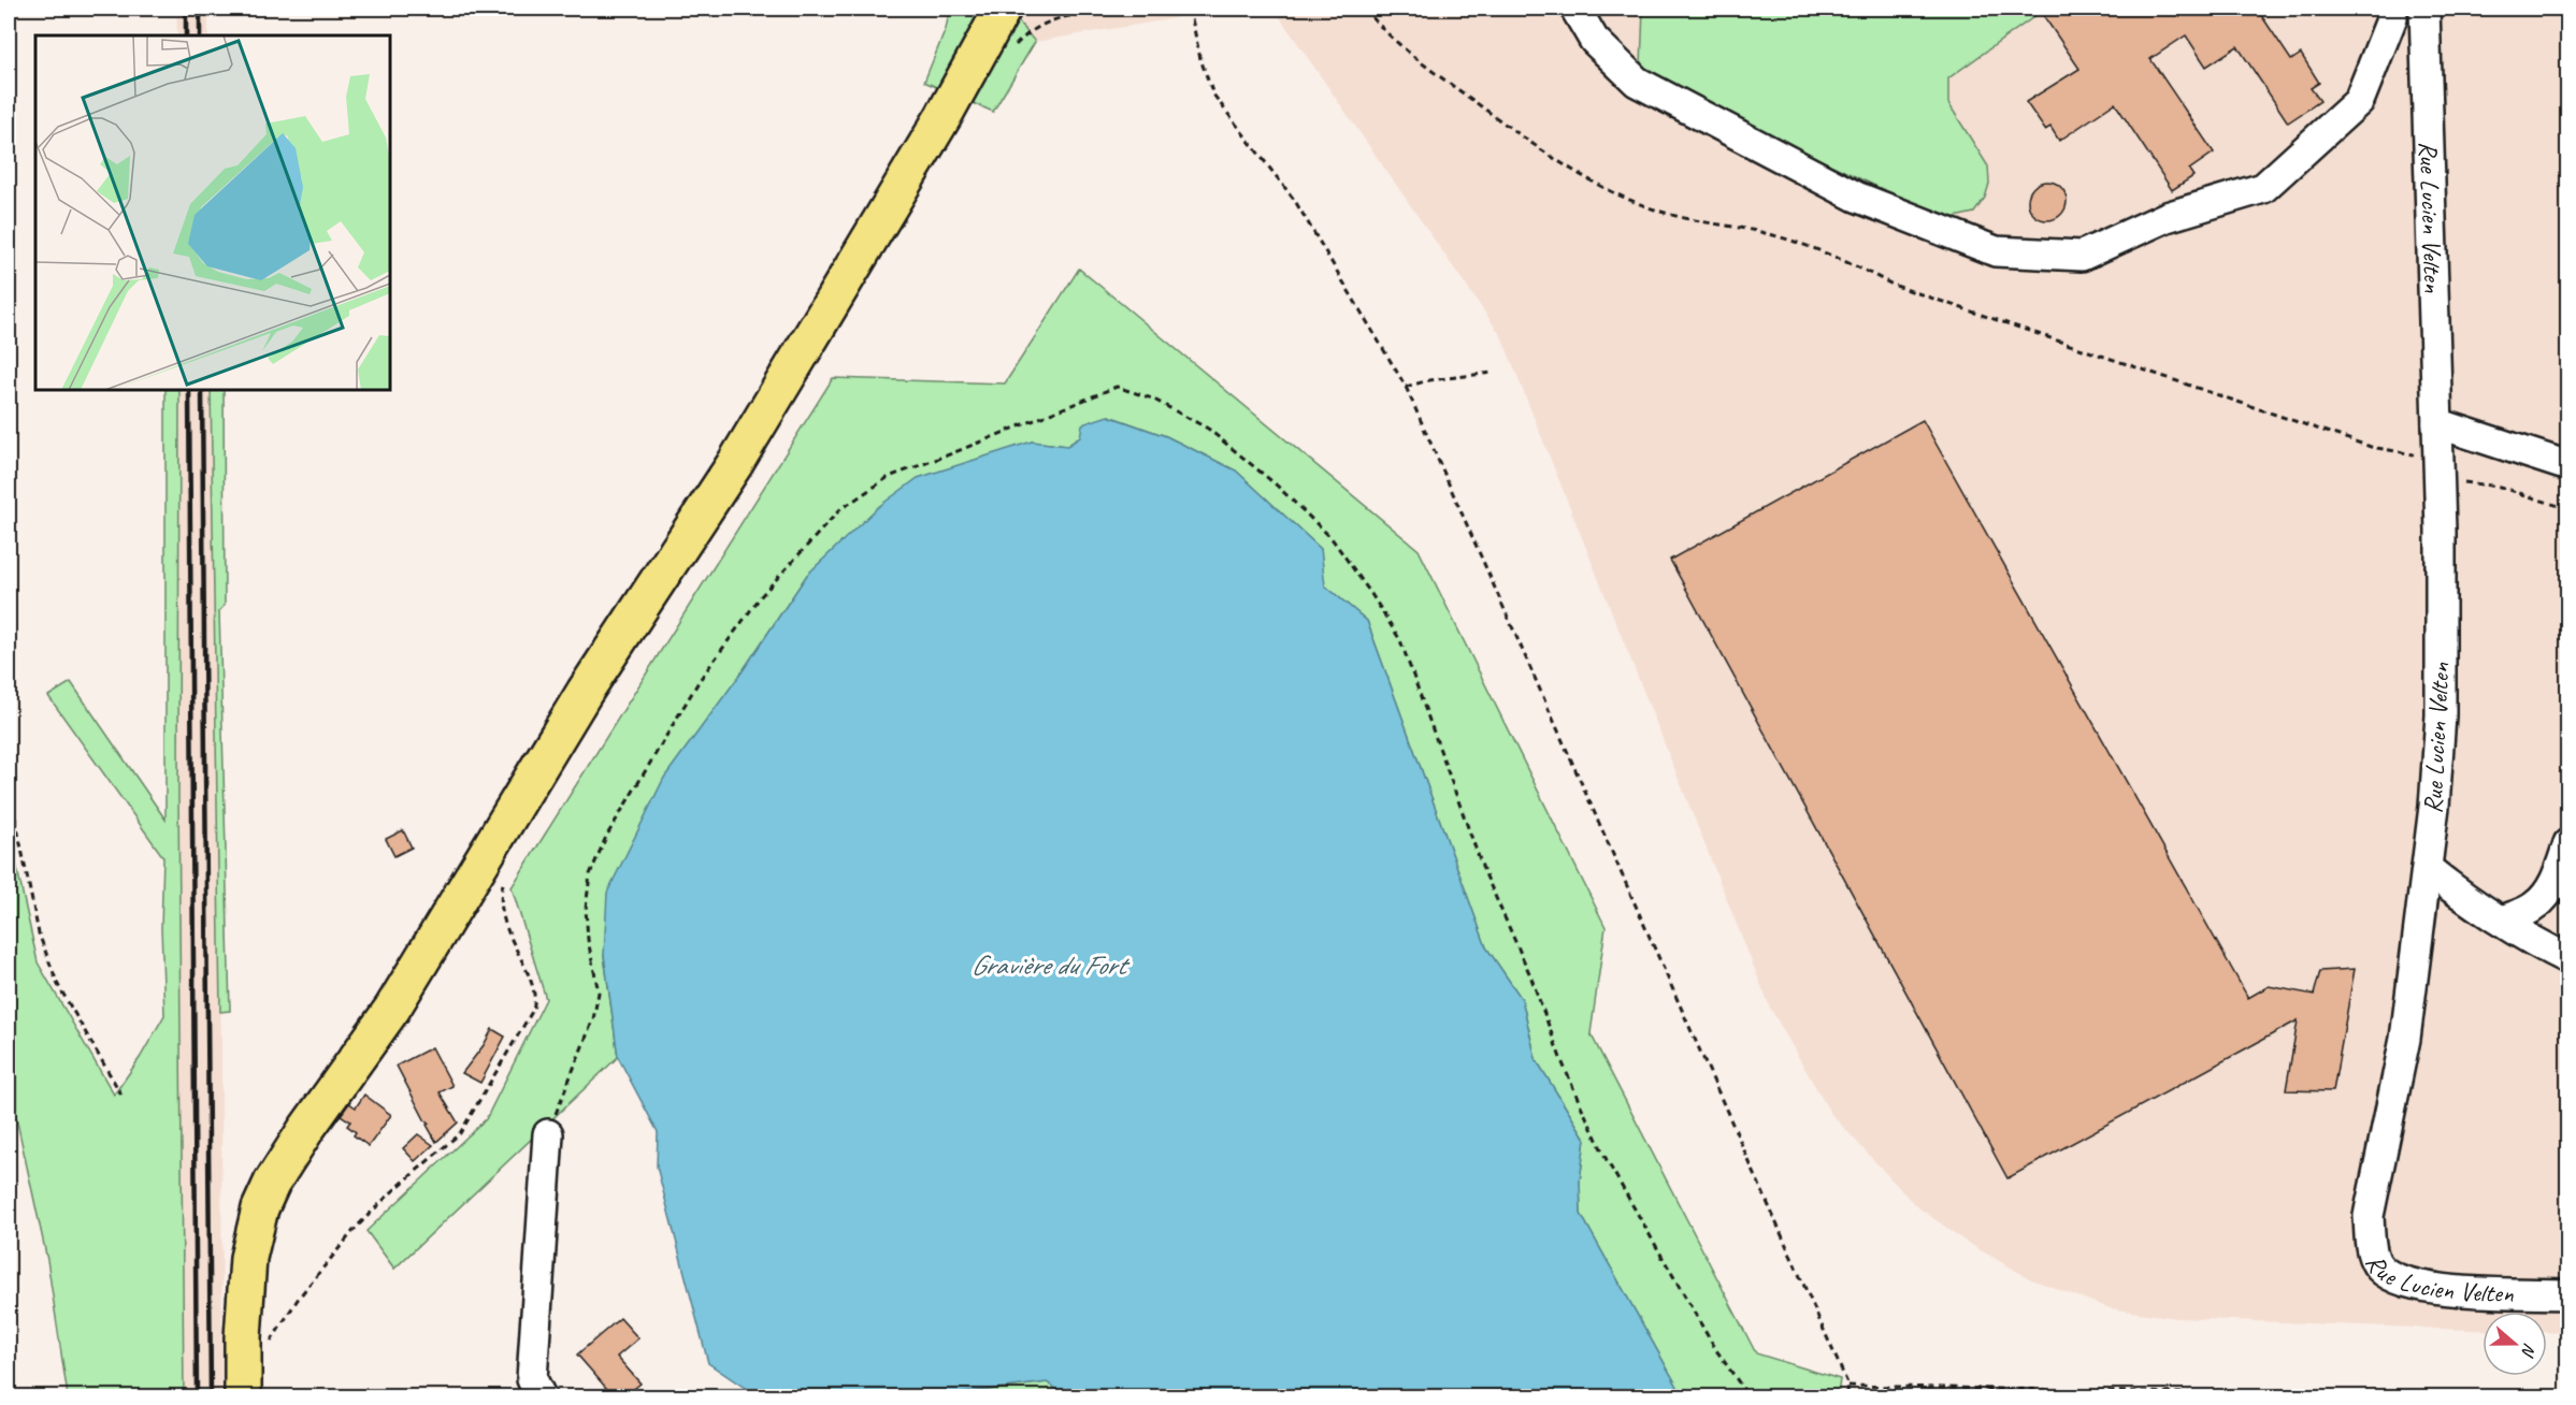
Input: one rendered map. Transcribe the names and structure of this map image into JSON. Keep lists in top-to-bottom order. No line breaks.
{"streets":{"street":["Rue Lucien Velten"]},"water":["Gravière du Fort"],"north":"right"}
